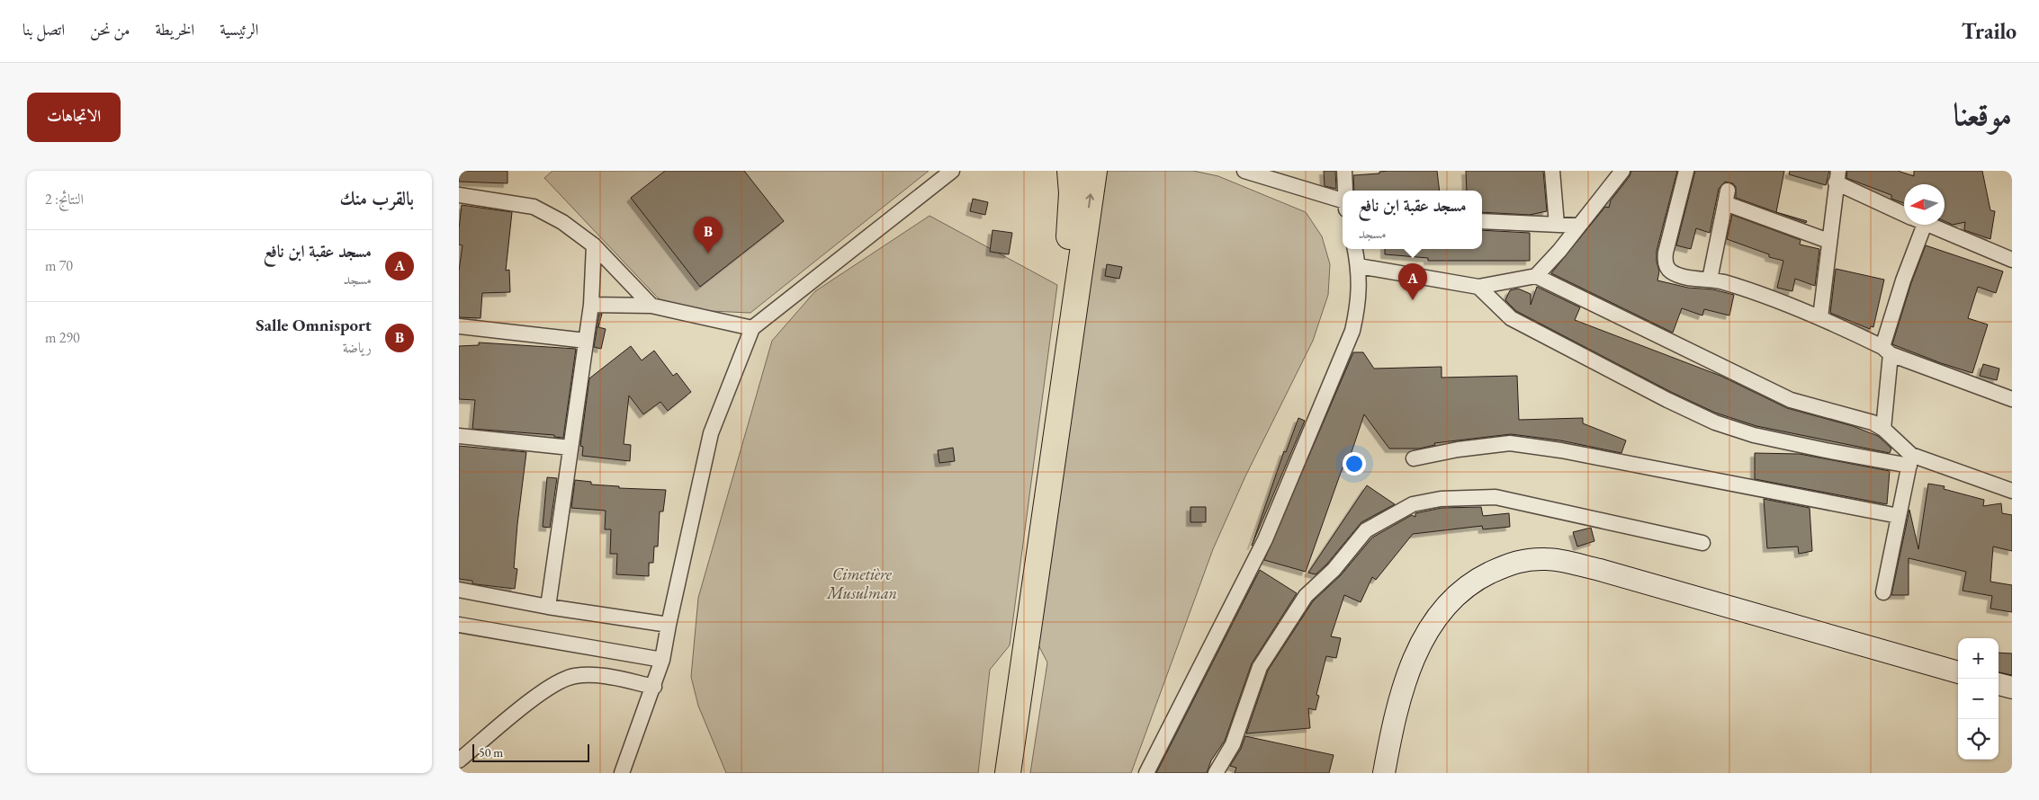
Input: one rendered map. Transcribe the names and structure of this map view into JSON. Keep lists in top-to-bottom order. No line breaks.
{"parks":["Cimetière Musulman"],"scale_bar":"50 m","north":"left","page":{"header":"Trailo","nav":["الرئيسية","الخريطة","من نحن","اتصل بنا"],"title":"موقعنا","buttons":"الاتجاهات","heading":["بالقرب منك","النتائج: 2"],"popup":["مسجد عقبة ابن نافع","مسجد"],"pins":["B","A"],"list":[{"mark":"A","name":"مسجد عقبة ابن نافع","note":"مسجد","value":"70 m"},{"mark":"B","name":"Salle Omnisport","note":"رياضة","value":"290 m"}],"map_buttons":["+","−"],"scale":"50 m"}}
